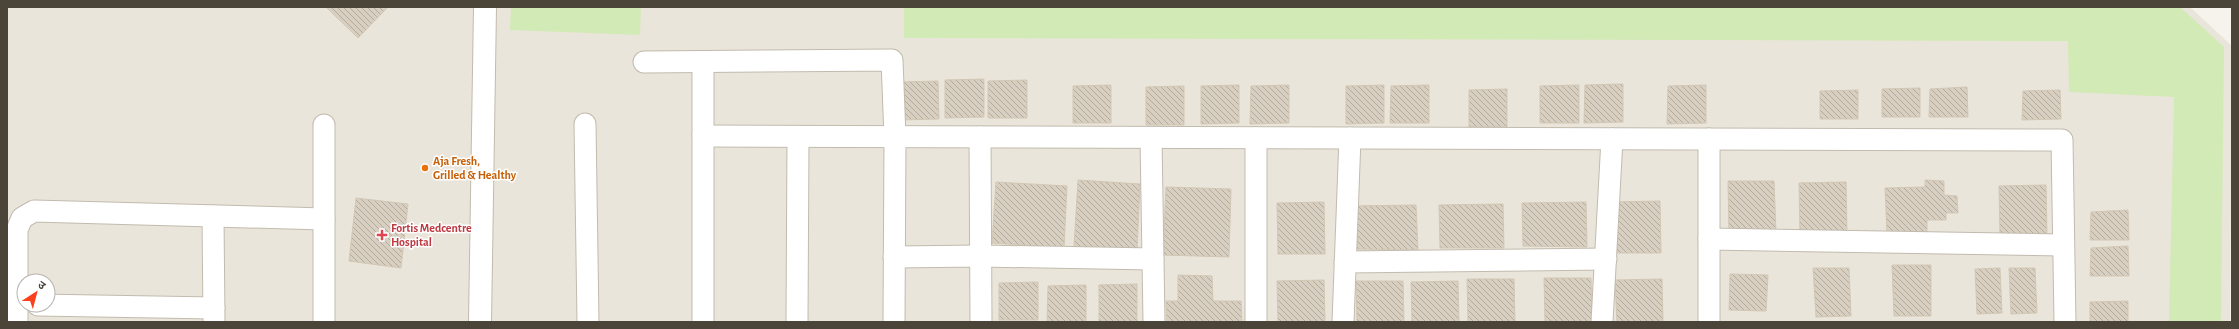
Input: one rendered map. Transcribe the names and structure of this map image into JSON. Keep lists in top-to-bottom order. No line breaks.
{"places":{"other":["Aja Fresh, Grilled & Healthy"],"health":["Fortis Medcentre Hospital"]},"north":"top right"}
